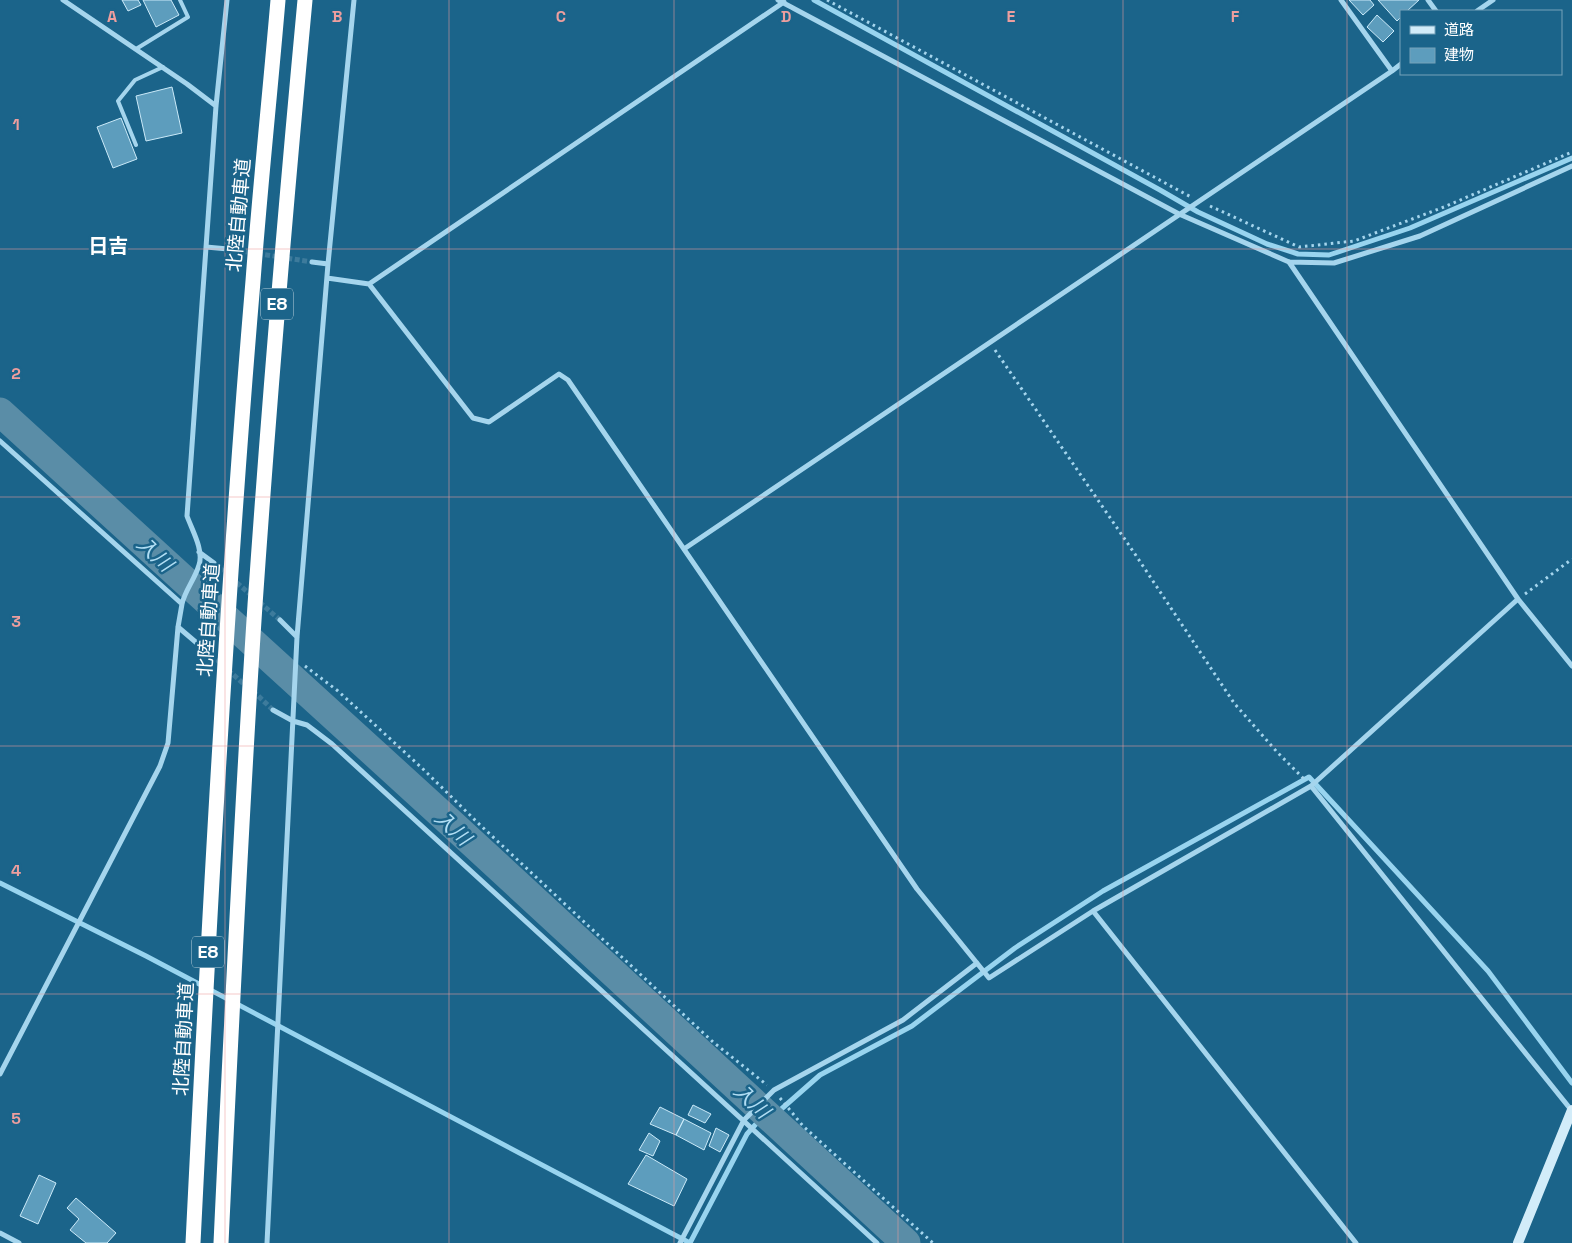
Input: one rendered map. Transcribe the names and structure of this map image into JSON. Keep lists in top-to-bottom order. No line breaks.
{"streets":{"highway":["北陸自動車道","E8"]},"districts":["日吉"],"water":["入川"],"legend":["道路","建物"],"grid":{"columns":["A","B","C","D","E","F"],"rows":["1","2","3","4","5"]}}
